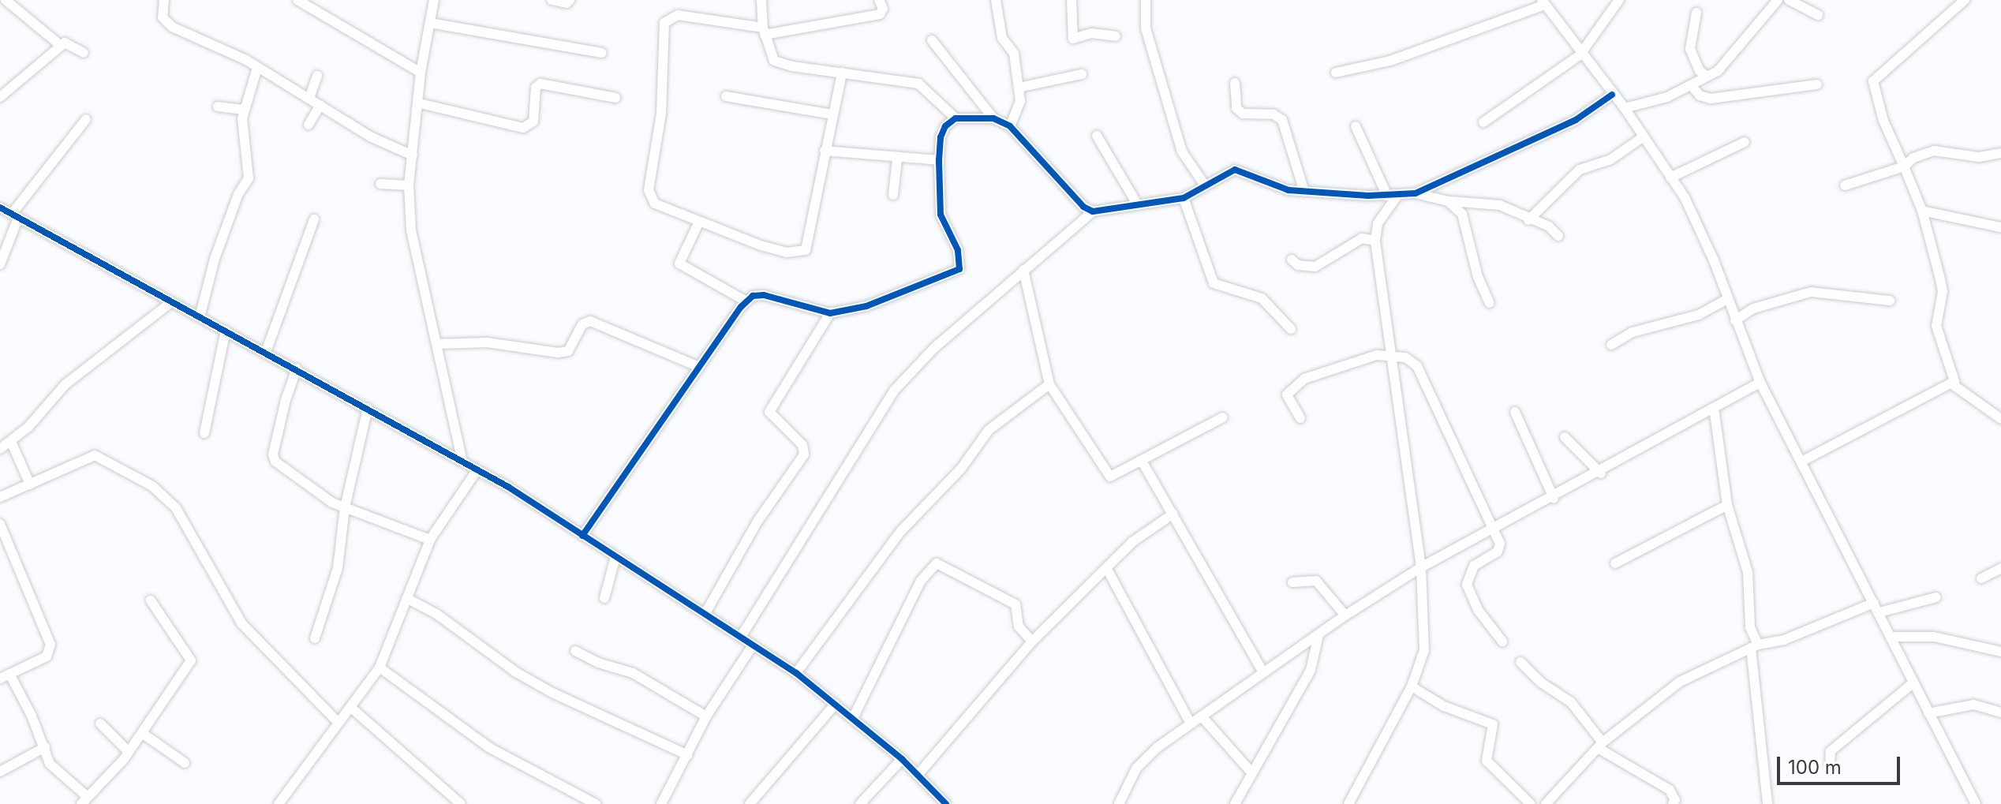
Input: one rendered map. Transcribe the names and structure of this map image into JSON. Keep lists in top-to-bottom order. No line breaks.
{"scale_bar":"100 m"}
